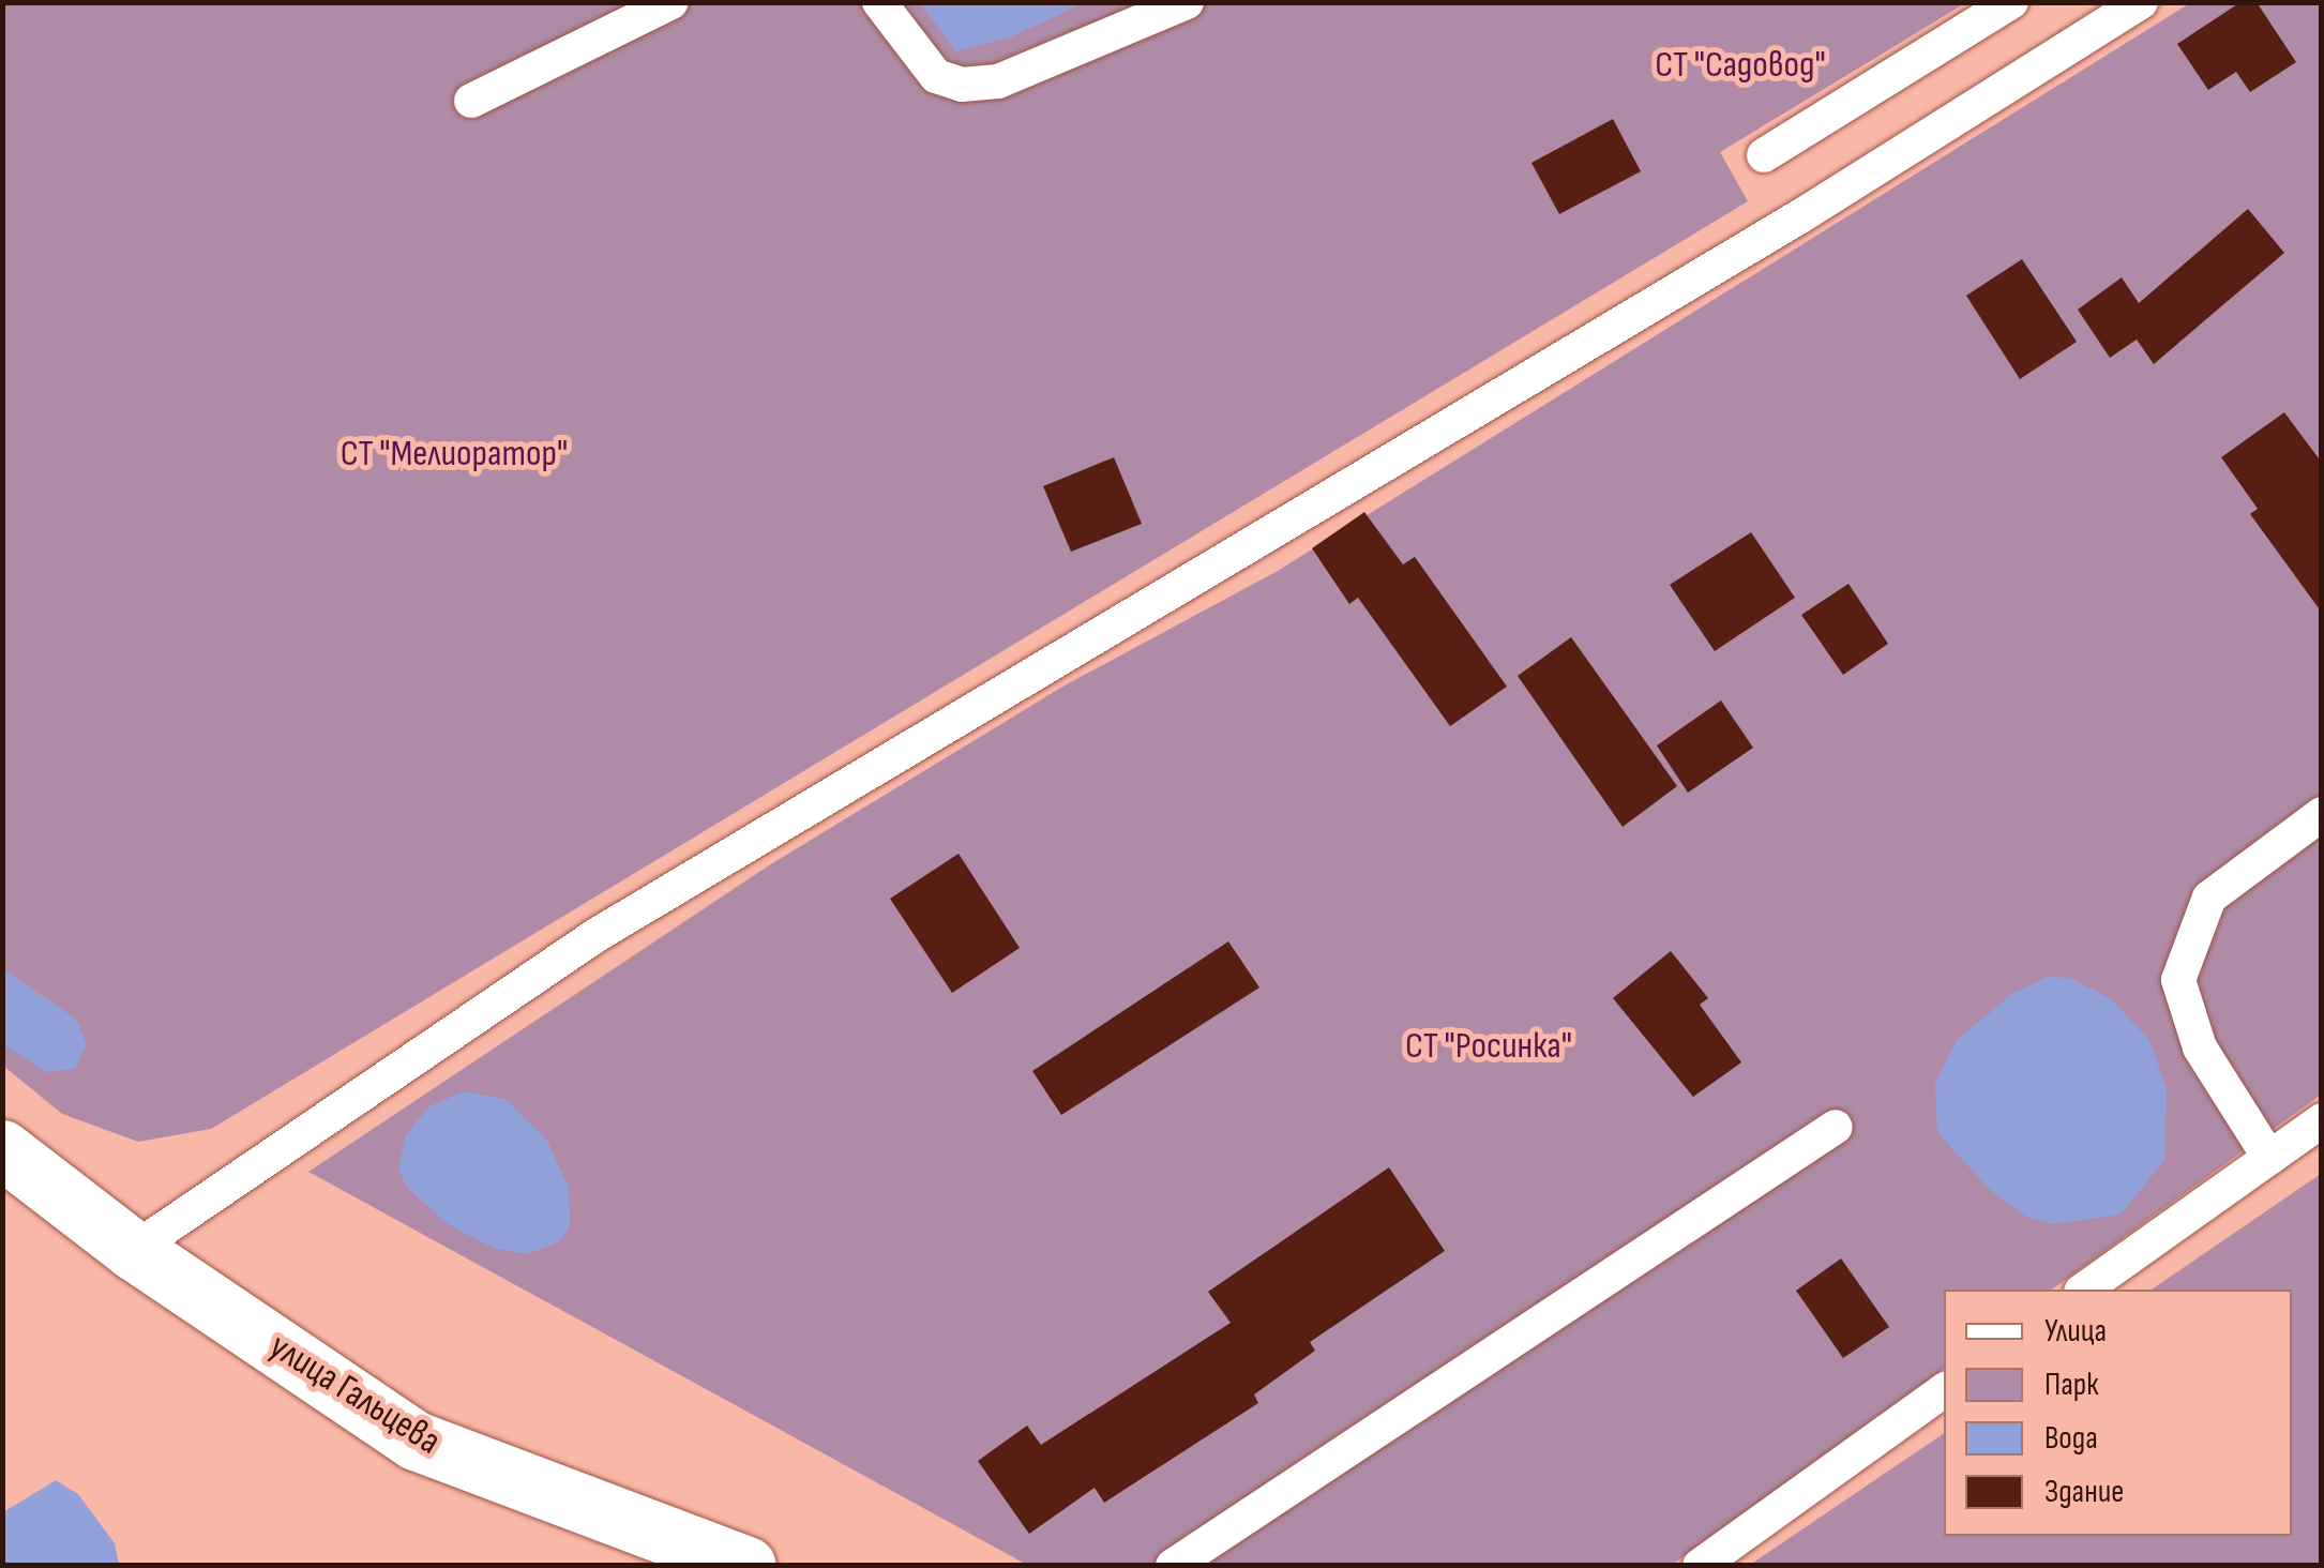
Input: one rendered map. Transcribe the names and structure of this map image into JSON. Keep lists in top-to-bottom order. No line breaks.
{"streets":{"street":["улица Гальцева"]},"parks":["СТ \"Садовод\"","СТ \"Мелиоратор\"","СТ \"Росинка\""],"legend":["Улица","Парк","Вода","Здание"]}
